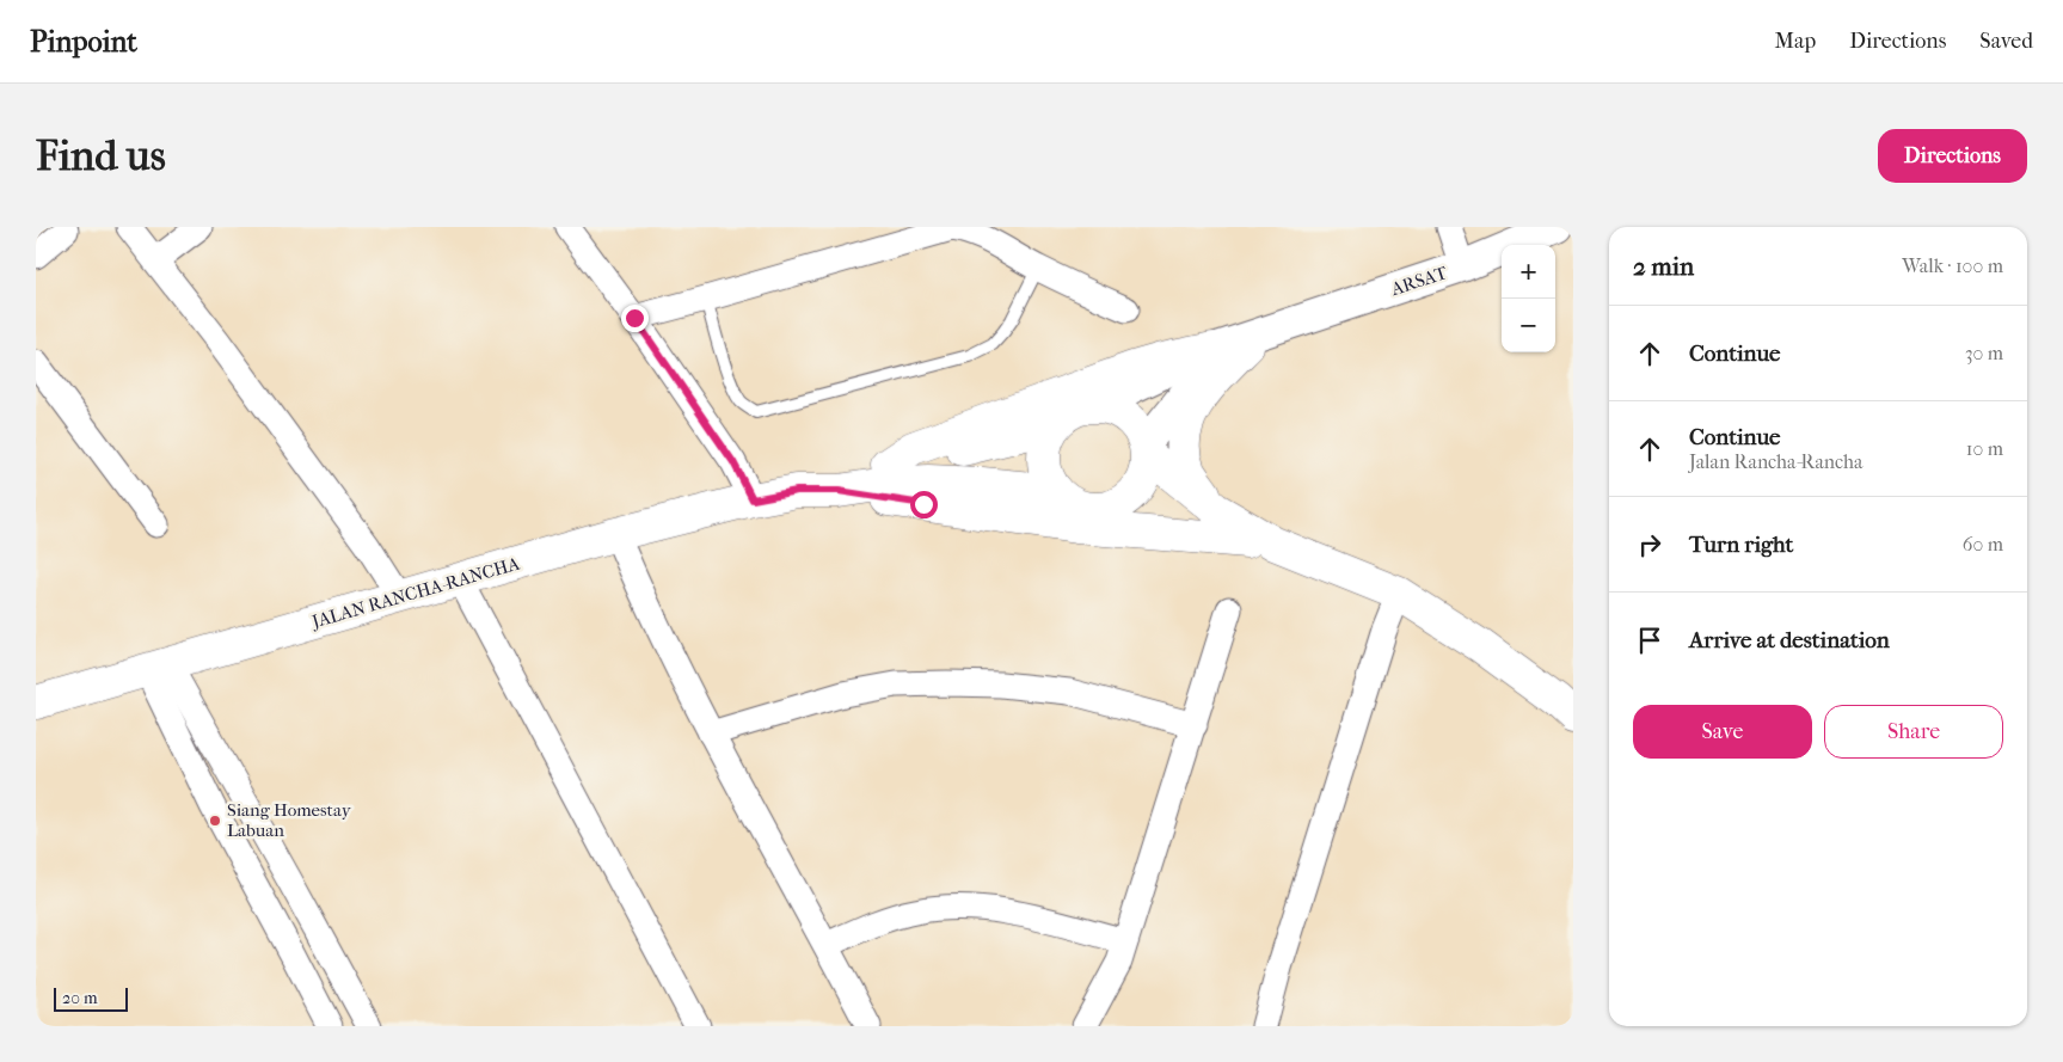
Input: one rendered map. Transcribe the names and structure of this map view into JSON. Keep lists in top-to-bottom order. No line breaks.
{"streets":{"main road":["JALAN RANCHA-RANCHA"],"street":["ARSAT"]},"places":["Siang Homestay Labuan"],"scale_bar":"20 m","page":{"header":"Pinpoint","nav":["Map","Directions","Saved"],"buttons":["Directions",["Save","Share"]],"title":"Find us","heading":["2 min","Walk · 100 m"],"map_buttons":["+","−"],"list":[["Continue","30 m"],["Continue","Jalan Rancha-Rancha","10 m"],["Turn right","60 m"],"Arrive at destination"],"scale":"20 m"}}
